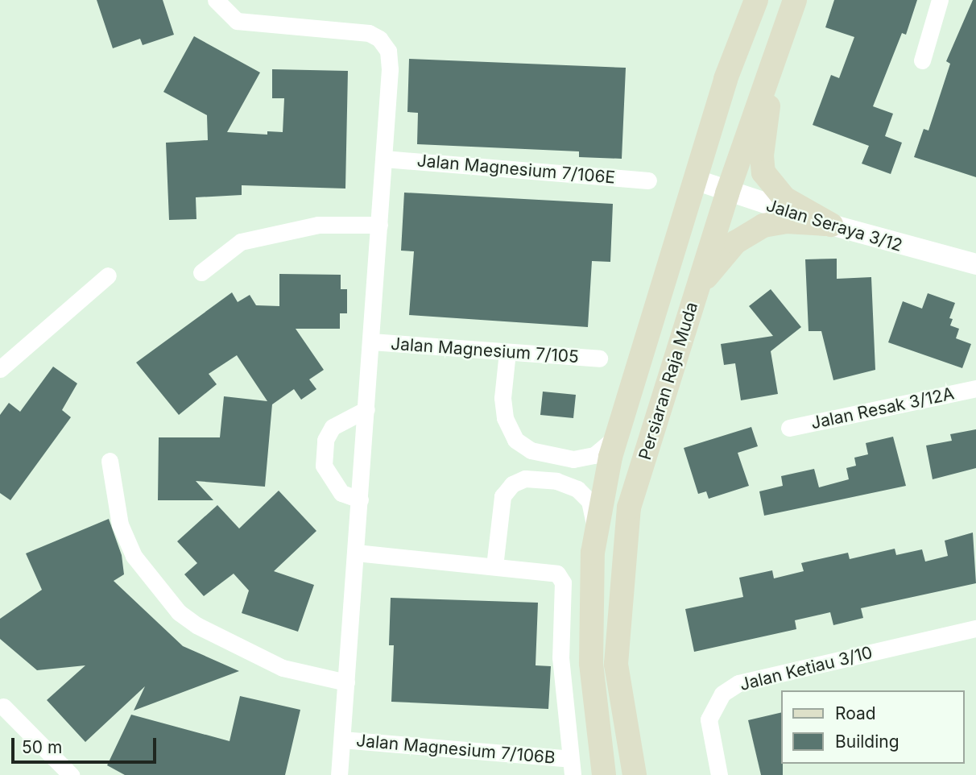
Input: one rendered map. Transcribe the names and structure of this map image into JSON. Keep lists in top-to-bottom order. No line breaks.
{"streets":{"main road":["Persiaran Raja Muda"],"street":["Jalan Magnesium 7/106E","Jalan Seraya 3/12","Jalan Magnesium 7/105","Jalan Resak 3/12A","Jalan Ketiau 3/10","Jalan Magnesium 7/106B"]},"crossings":[["Jalan Seraya 3/12","Persiaran Raja Muda"]],"legend":["Road","Building"],"scale_bar":"50 m"}
